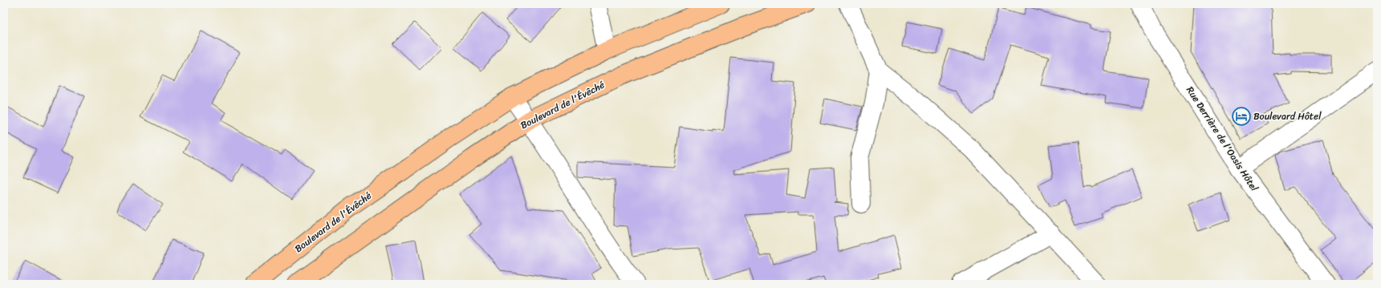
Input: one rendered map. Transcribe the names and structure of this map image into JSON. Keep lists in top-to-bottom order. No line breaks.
{"streets":{"main road":["Boulevard de l'Évêché"],"street":["Rue Derrière de l'Oasis Hôtel"]},"places":{"hotel":["Boulevard Hôtel"]}}
